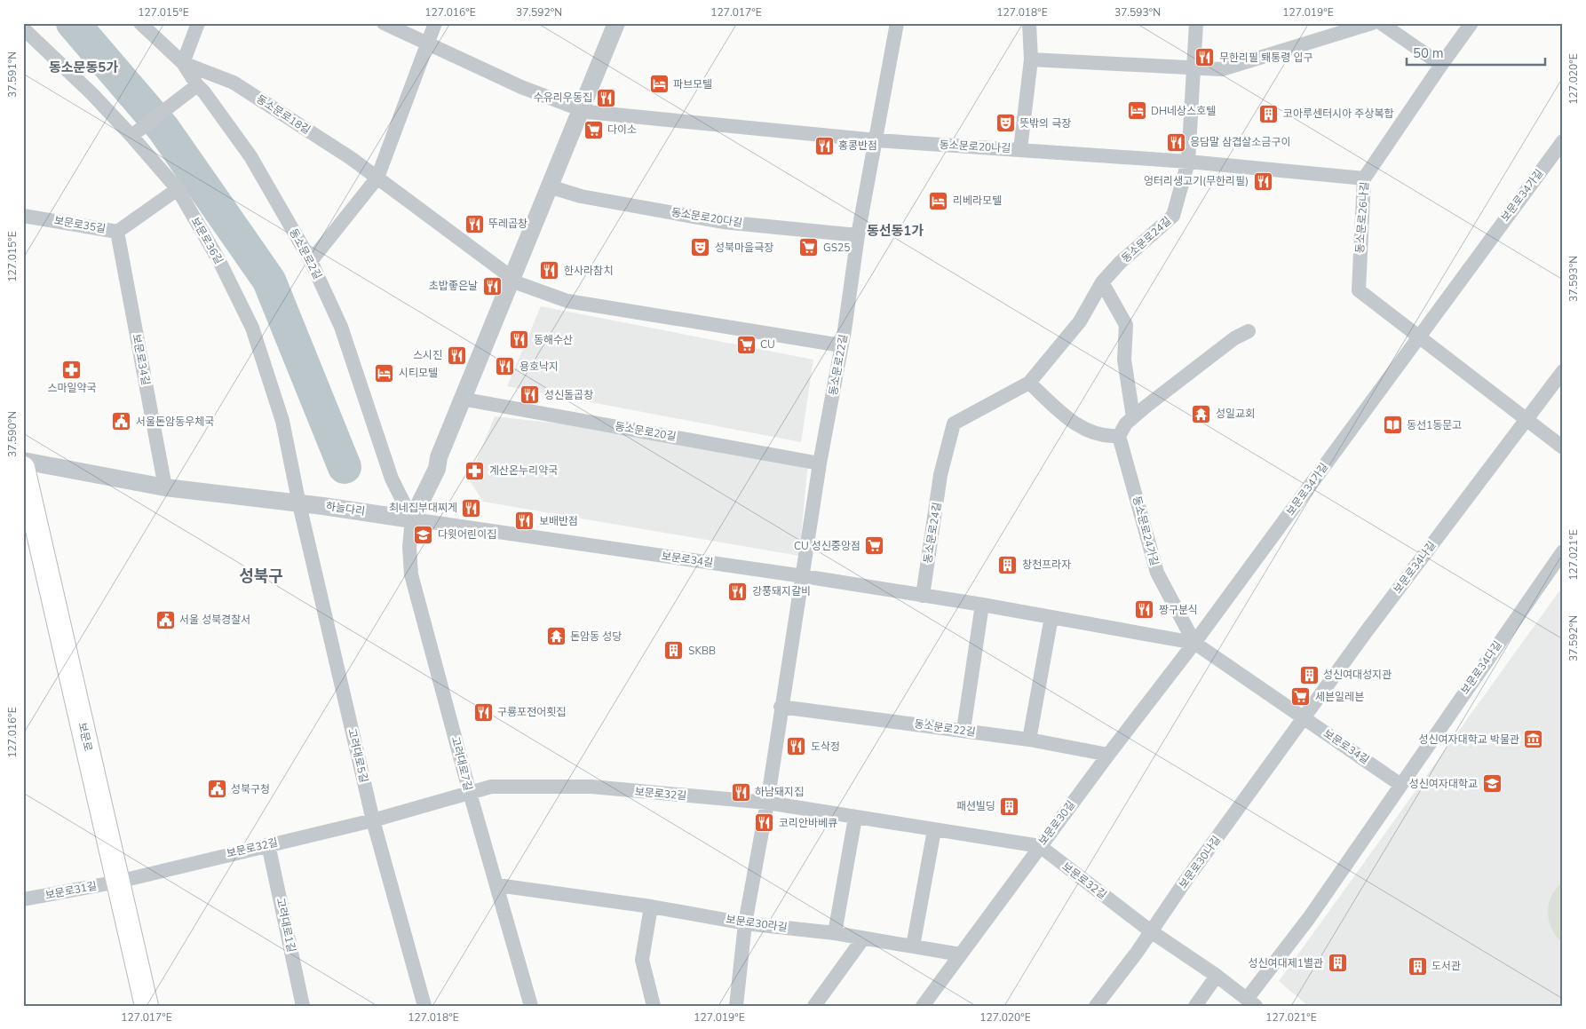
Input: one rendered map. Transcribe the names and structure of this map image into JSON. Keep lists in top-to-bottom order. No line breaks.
{"streets":{"main road":["보문로"],"street":["동소문로18길","동소문로20나길","보문로34가길","동소문로20다길","동소문로26나길","보문로35길","동소문로24길","보문로36길","동소문로2길","보문로34길","동소문로22길","동소문로20길","하늘다리","동소문로24가길","보문로34나길","보문로34다길","고려대로5길","고려대로7길","보문로32길","보문로30길","보문로30나길","보문로31길","보문로30라길","고려대로1길"]},"crossings":[["동소문로18길","동소문로2길"],["동소문로20나길","동소문로26나길"],["동소문로20나길","동소문로24길"],["동소문로20나길","동소문로22길"],["보문로34가길","동소문로26나길"],["보문로34가길","보문로34길"],["보문로34가길","동소문로24가길"],["보문로34가길","보문로30길"],["동소문로20다길","동소문로22길"],["보문로35길","보문로36길"],["보문로35길","보문로34길"],["동소문로24길","보문로34길"],["보문로36길","하늘다리"],["보문로36길","고려대로5길"],["동소문로2길","보문로34길"],["동소문로2길","고려대로7길"],["보문로34길","동소문로22길"],["보문로34길","하늘다리"],["보문로34길","동소문로24가길"],["보문로34길","보문로34나길"],["보문로34길","보문로34다길"],["보문로34길","고려대로7길"],["보문로34길","보문로30길"],["보문로34길","보문로30나길"],["동소문로22길","동소문로20길"],["동소문로22길","보문로32길"],["동소문로22길","보문로30길"],["동소문로22길","보문로30라길"],["하늘다리","고려대로5길"],["동소문로24가길","보문로30길"],["보문로34나길","보문로30나길"],["보문로","보문로32길"],["보문로","보문로31길"],["고려대로5길","보문로32길"],["고려대로7길","보문로32길"],["고려대로7길","보문로30라길"],["보문로32길","보문로30길"],["보문로32길","보문로30나길"],["보문로32길","보문로31길"],["보문로32길","고려대로1길"],["보문로30길","보문로30라길"]],"districts":["동소문동5가","동선동1가","성북구"],"places":{"restaurant":["무한리필 퇘통령 입구","수유리우동집","응담말 삼겹살소금구이","홍콩반점","엉터리생고기(무한리필)","뚜레곱창","한사라참치","초밥좋은날","동해수산","스시진","용호낙지","성신돌곱창","최네집부대찌게","보배반점","강풍돼지갈비","짱구분식","구룡포전어횟집","도삭정","하남돼지집","코리안바베큐"],"hotel":["파브모텔","DH네상스호텔","리베라모텔","시티모텔"],"building":["코아루센터시아 주상복합","창천프라자","SKBB","성신여대성지관","패션빌딩","성신여대제1별관","도서관"],"theatre":["뜻밖의 극장","성북마을극장"],"supermarket":["다이소","GS25","CU","CU 성신중앙점","세븐일레븐"],"pharmacy":["스마일약국","계산온누리약국"],"temple":["성일교회","돈암동 성당"],"public building":["서울돈암동우체국","서울 성북경찰서","성북구청"],"library":["동선1동문고"],"school or university":["다윗어린이집","성신여자대학교"],"museum":["성신여자대학교 박물관"]},"scale_bar":"50 m","coordinates":["127.015°E","127.016°E","37.592°N","127.017°E","127.018°E","37.593°N","127.019°E","37.591°N","127.020°E","37.590°N","127.021°E"]}
